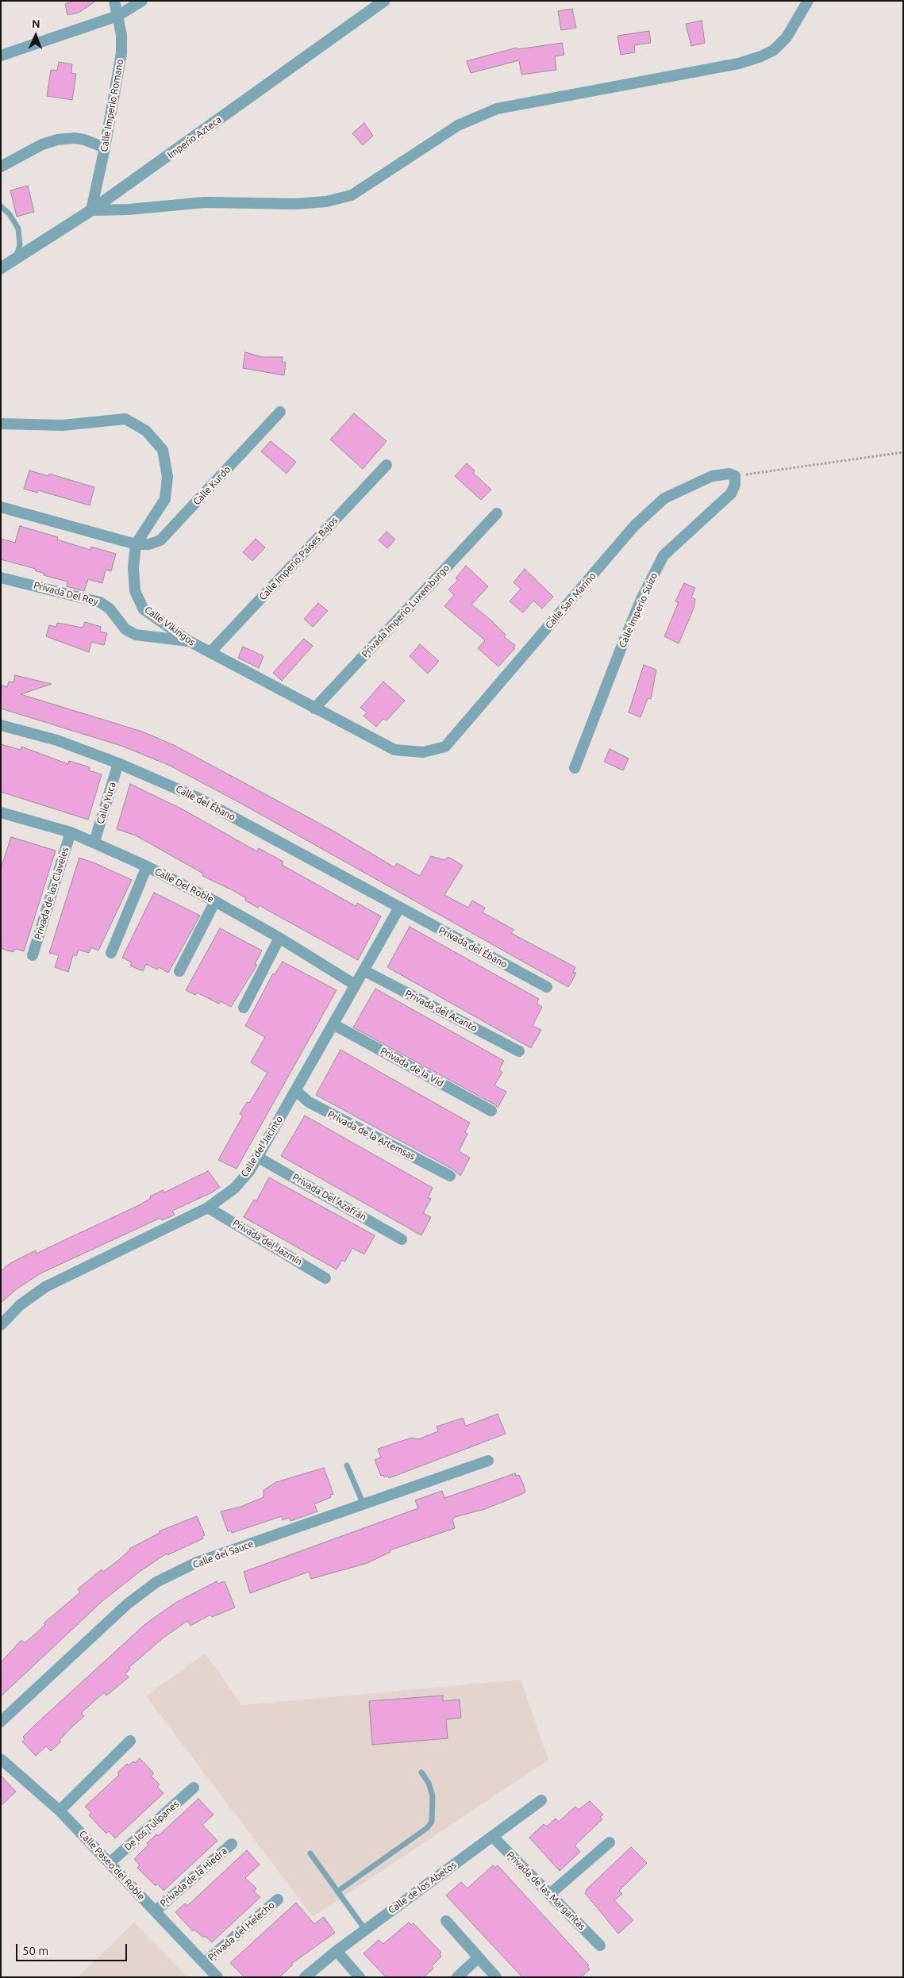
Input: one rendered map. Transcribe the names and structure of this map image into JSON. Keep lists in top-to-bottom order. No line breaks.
{"streets":{"street":["Calle Imperio Romano","Imperio Azteca","Calle Kurdo","Calle Imperio Paises Bajos","Privada Del Rey","Calle San Marino","Calle Imperio Suizo","Privada Imperio Luxemburgo","Calle Vikingos","Calle Yuca","Calle del Ébano","Calle Del Roble","Privada de los Claveles","Privada del Ébano","Privada del Acanto","Privada de la Vid","Privada de la Artemsas","Calle del Jacinto","Privada Del Azafrán","Privada del Jazmín","Calle del Sauce","De los Tulipanes","Calle Paseo del Roble","Privada de la Hiedra","Calle de los Abetos","Privada de las Margaritas","Privada del Helecho"]},"crossings":[["Calle Imperio Romano","Imperio Azteca"],["Calle Kurdo","Calle Vikingos"],["Calle Imperio Paises Bajos","Calle Vikingos"],["Privada Del Rey","Calle Vikingos"],["Calle San Marino","Calle Imperio Suizo"],["Calle San Marino","Calle Vikingos"],["Privada Imperio Luxemburgo","Calle Vikingos"],["Calle Yuca","Calle del Ébano"],["Calle Yuca","Calle Del Roble"],["Calle del Ébano","Privada del Ébano"],["Calle del Ébano","Calle del Jacinto"],["Calle Del Roble","Privada de los Claveles"],["Calle Del Roble","Calle del Jacinto"],["Privada del Ébano","Calle del Jacinto"],["Privada del Acanto","Calle del Jacinto"],["Privada de la Vid","Calle del Jacinto"],["Privada de la Artemsas","Calle del Jacinto"],["Calle del Jacinto","Privada Del Azafrán"],["Calle del Jacinto","Privada del Jazmín"],["De los Tulipanes","Calle Paseo del Roble"],["Calle Paseo del Roble","Privada de la Hiedra"],["Calle Paseo del Roble","Privada del Helecho"],["Calle de los Abetos","Privada de las Margaritas"]],"scale_bar":"50 m","north":"top"}
